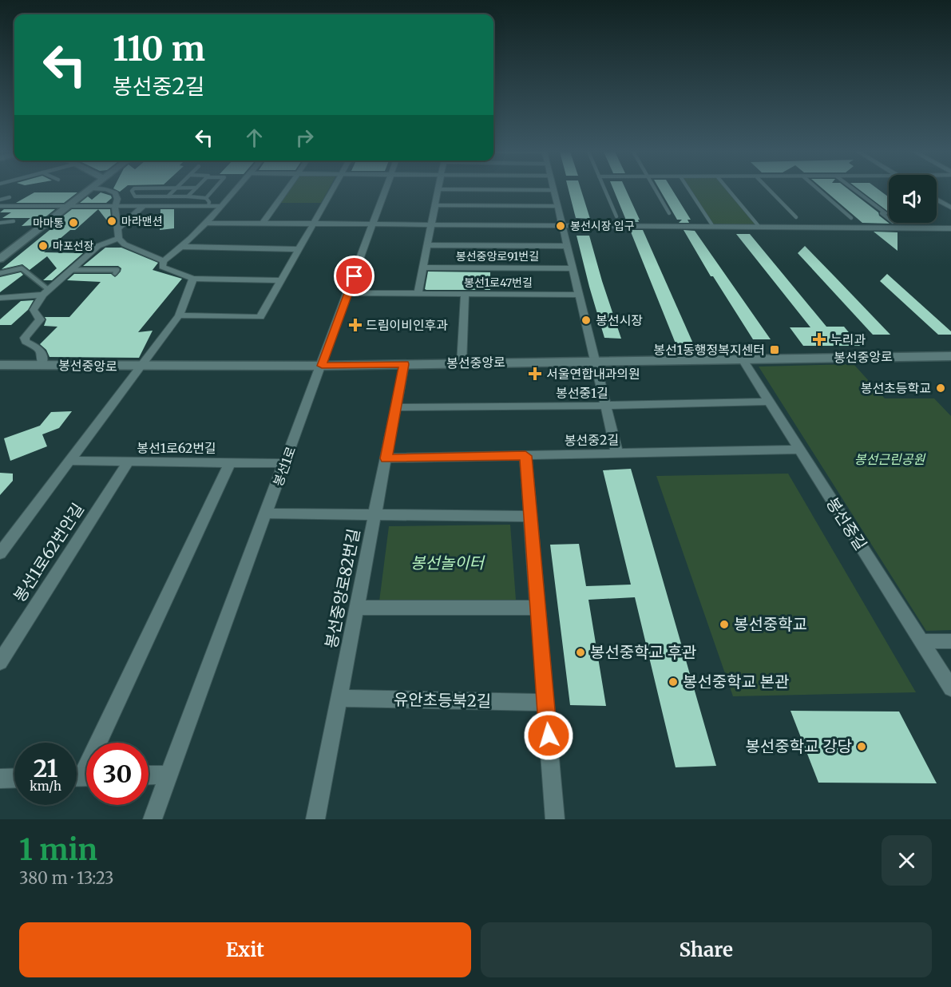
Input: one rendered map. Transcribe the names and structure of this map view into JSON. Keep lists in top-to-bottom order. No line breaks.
{"streets":{"street":["봉선중앙로91번길","봉선1로47번길","봉선중앙로","봉선중1길","봉선중2길","봉선1로62번길","봉선1로","봉선중길","봉선1로62번안길","봉선중앙로82번길","유안초등북2길"]},"crossings":[["봉선1로47번길","봉선1로"],["봉선중앙로","봉선1로"],["봉선중앙로","봉선중길"],["봉선중앙로","봉선중앙로82번길"],["봉선중1길","봉선중길"],["봉선중1길","봉선중앙로82번길"],["봉선중2길","봉선중길"],["봉선중2길","봉선중앙로82번길"],["봉선1로62번길","봉선1로"],["봉선1로62번길","봉선1로62번안길"],["봉선중앙로82번길","유안초등북2길"]],"parks":["봉선근린공원","봉선놀이터"],"places":{"other":["마라맨션","마마통","봉선시장 입구","마포선장","봉선시장","봉선초등학교","봉선중학교","봉선중학교 후관","봉선중학교 본관","봉선중학교 강당"],"health":["드림이비인후과","누리과","서울연합내과의원"],"transit":["봉선1동행정복지센터"]},"page":{"turn":["110 m","봉선중2길"],"speed":"21 km/h","limit":"30","heading":["1 min","380 m · 13:23"],"buttons":["Exit","Share"]}}
